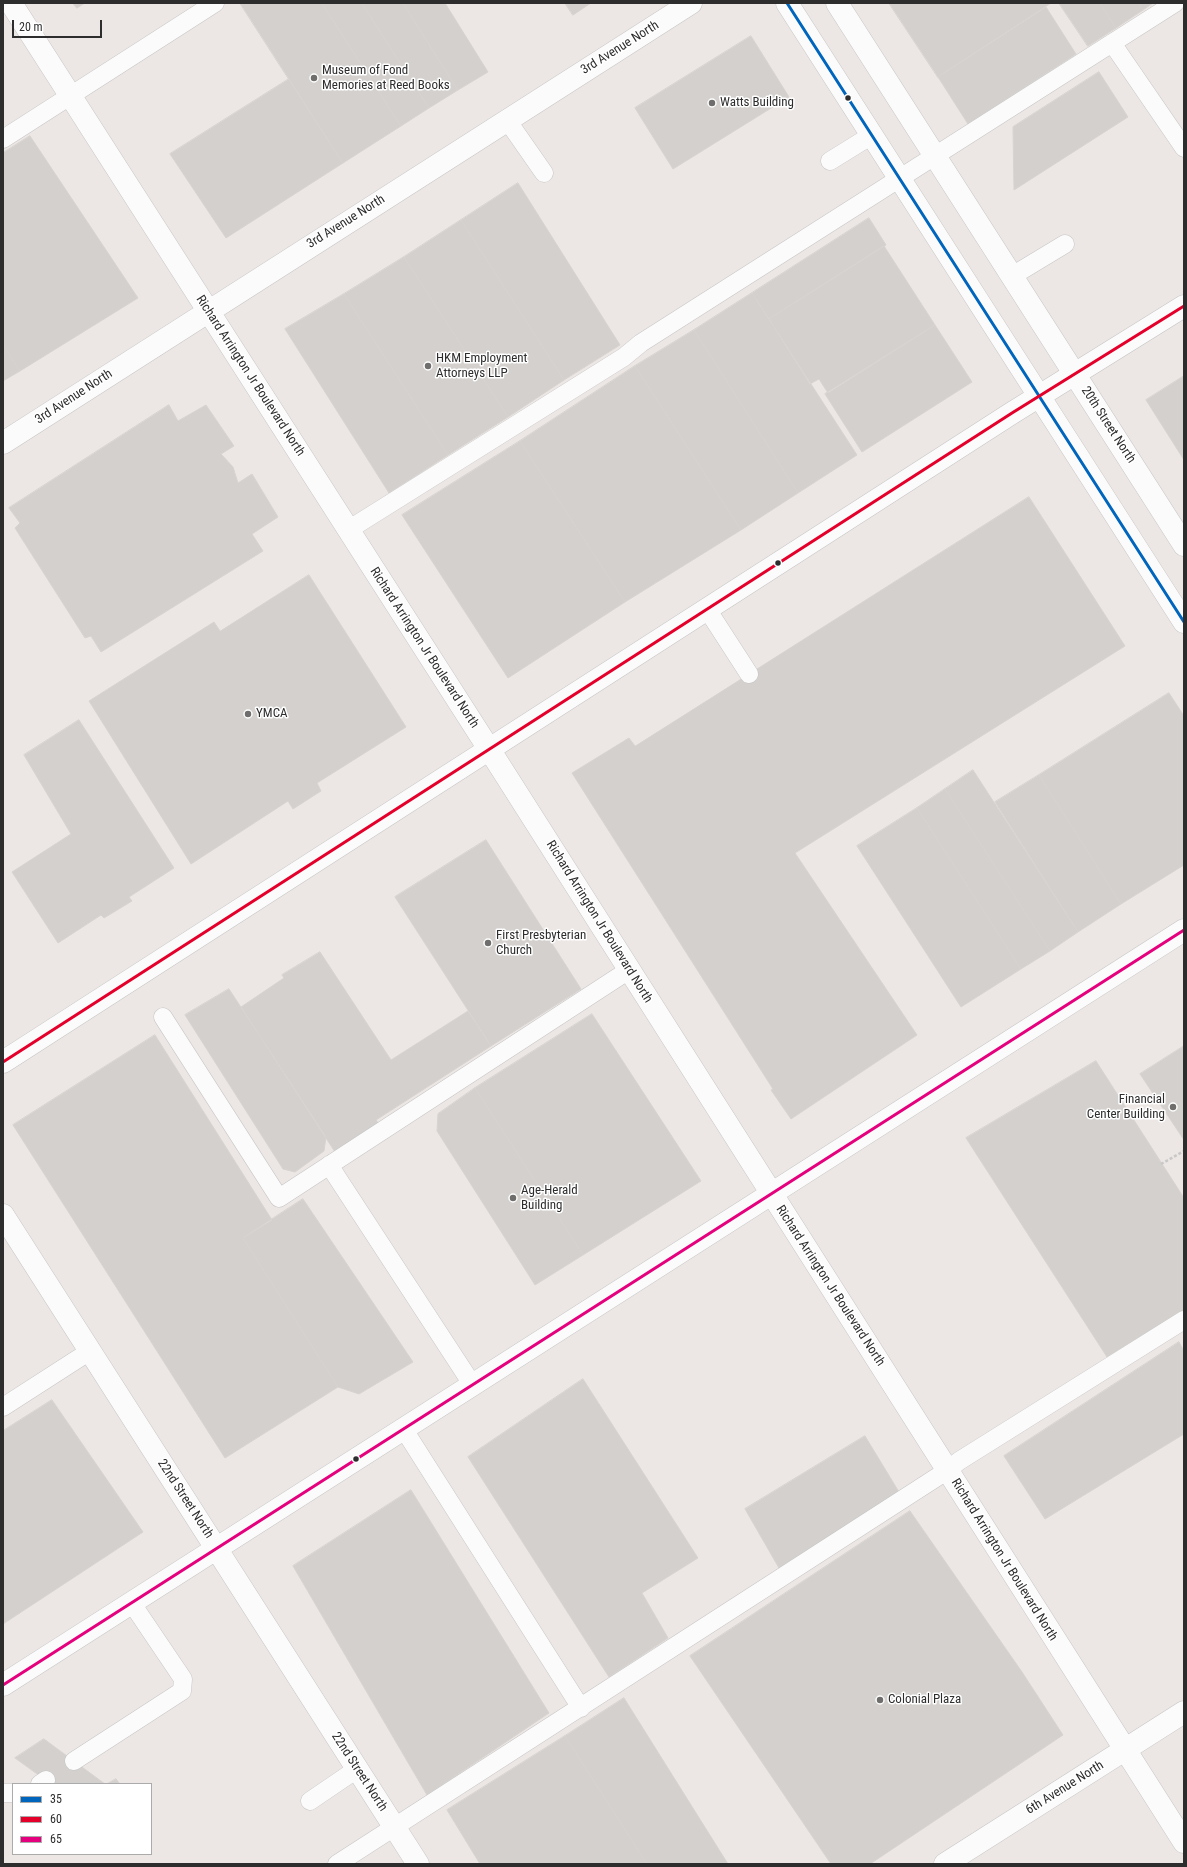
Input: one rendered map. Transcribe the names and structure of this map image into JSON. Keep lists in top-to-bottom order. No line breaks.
{"streets":{"main road":["3rd Avenue North","Richard Arrington Jr Boulevard North","20th Street North","22nd Street North","6th Avenue North"]},"crossings":[["3rd Avenue North","Richard Arrington Jr Boulevard North"],["Richard Arrington Jr Boulevard North","6th Avenue North"]],"places":["Museum of Fond Memories at Reed Books","Watts Building","HKM Employment Attorneys LLP","YMCA","First Presbyterian Church","Financial Center Building","Age-Herald Building","Colonial Plaza"],"lines":["transit line 35","transit line 60","transit line 65"],"legend":["35","60","65"],"scale_bar":"20 m"}
